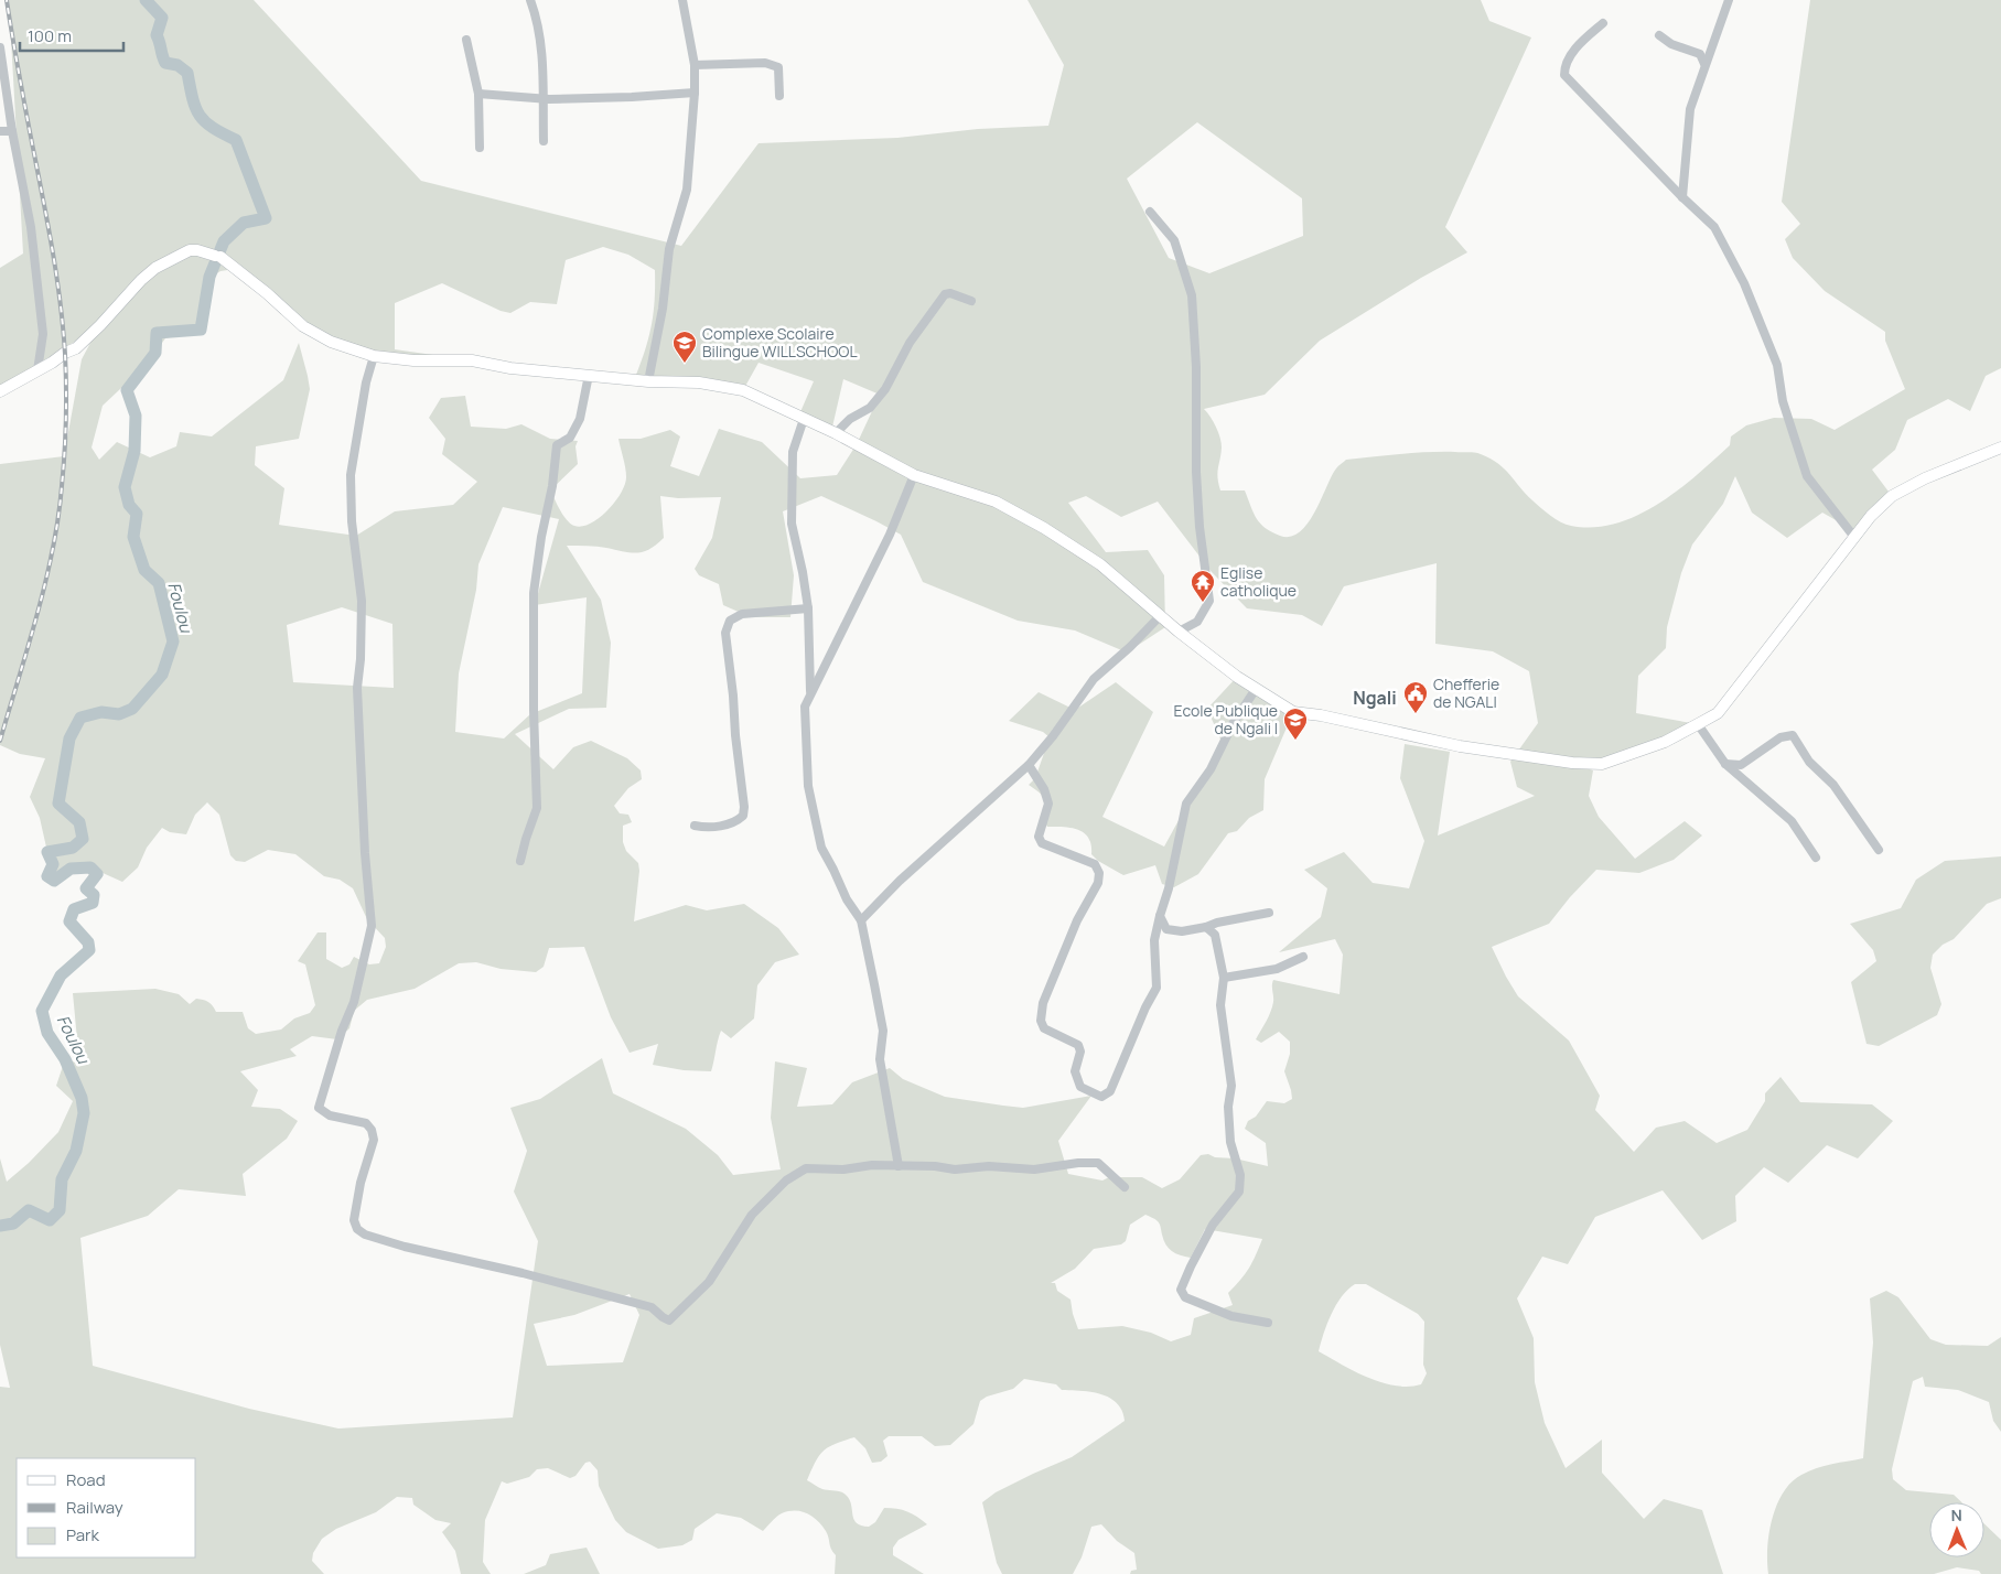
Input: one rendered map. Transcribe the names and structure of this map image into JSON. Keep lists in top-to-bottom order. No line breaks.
{"districts":["Ngali"],"water":["Foulou"],"places":{"school or university":["Complexe Scolaire Bilingue WILLSCHOOL","Ecole Publique de Ngali I"],"temple":["Eglise catholique"],"public building":["Chefferie de NGALI"]},"legend":["Road","Railway","Park"],"scale_bar":"100 m","north":"top"}
